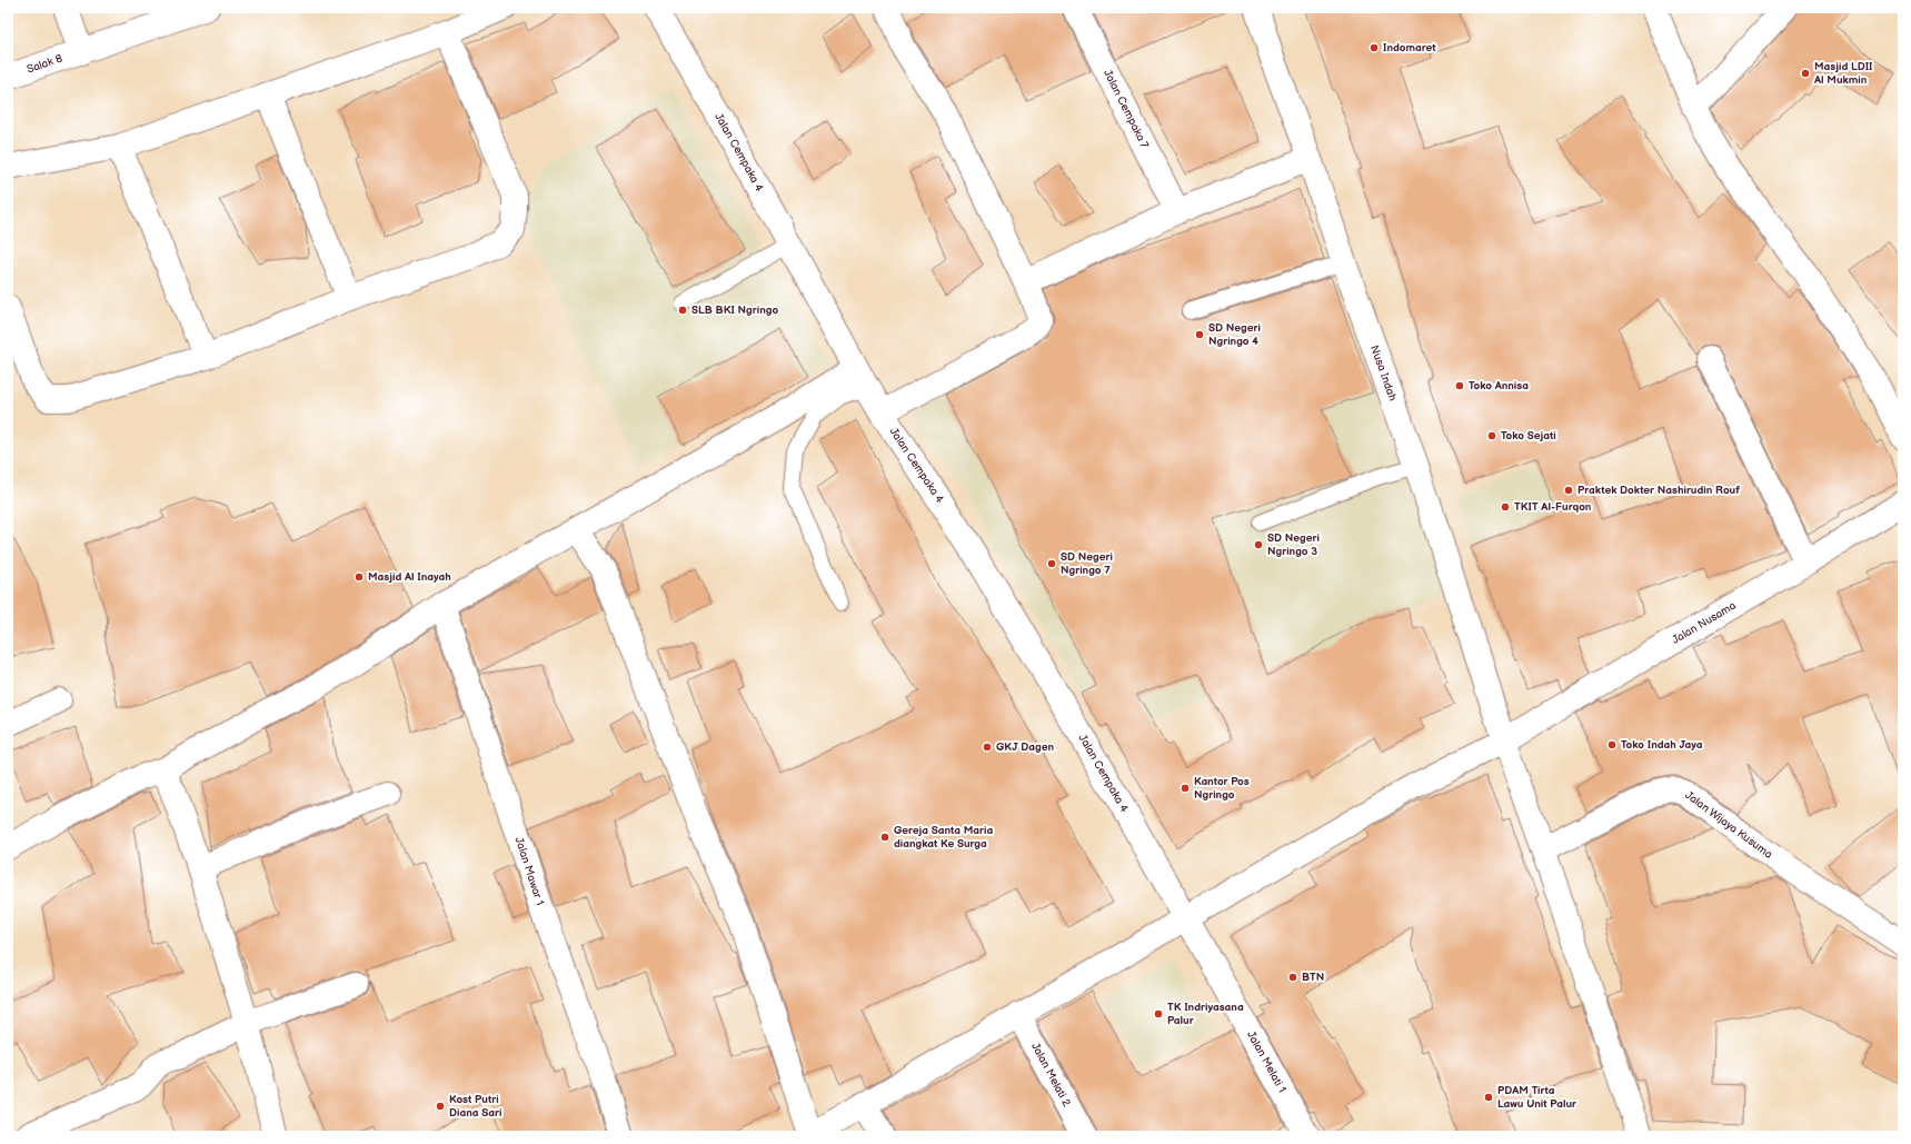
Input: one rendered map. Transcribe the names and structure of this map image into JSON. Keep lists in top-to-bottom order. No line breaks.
{"streets":{"street":["Salak 8","Jalan Cempaka 7","Jalan Cempaka 4","Nusa Indah","Jalan Nusama","Jalan Wijaya Kusuma","Jalan Mawar 1","Jalan Melati 1","Jalan Melati 2"]},"crossings":[["Jalan Cempaka 4","Jalan Nusama"],["Jalan Cempaka 4","Jalan Melati 1"],["Nusa Indah","Jalan Nusama"],["Nusa Indah","Jalan Wijaya Kusuma"],["Jalan Nusama","Jalan Melati 1"],["Jalan Nusama","Jalan Melati 2"]],"places":["Indomaret","Masjid LDII Al Mukmin","SLB BKI Ngringo","SD Negeri Ngringo 4","Toko Annisa","Toko Sejati","Praktek Dokter Nashirudin Rouf","TKIT Al-Furqon","SD Negeri Ngringo 3","SD Negeri Ngringo 7","Masjid Al Inayah","Toko Indah Jaya","GKJ Dagen","Kantor Pos Ngringo","Gereja Santa Maria diangkat Ke Surga","BTN","TK Indriyasana Palur","PDAM Tirta Lawu Unit Palur","Kost Putri Diana Sari"]}
